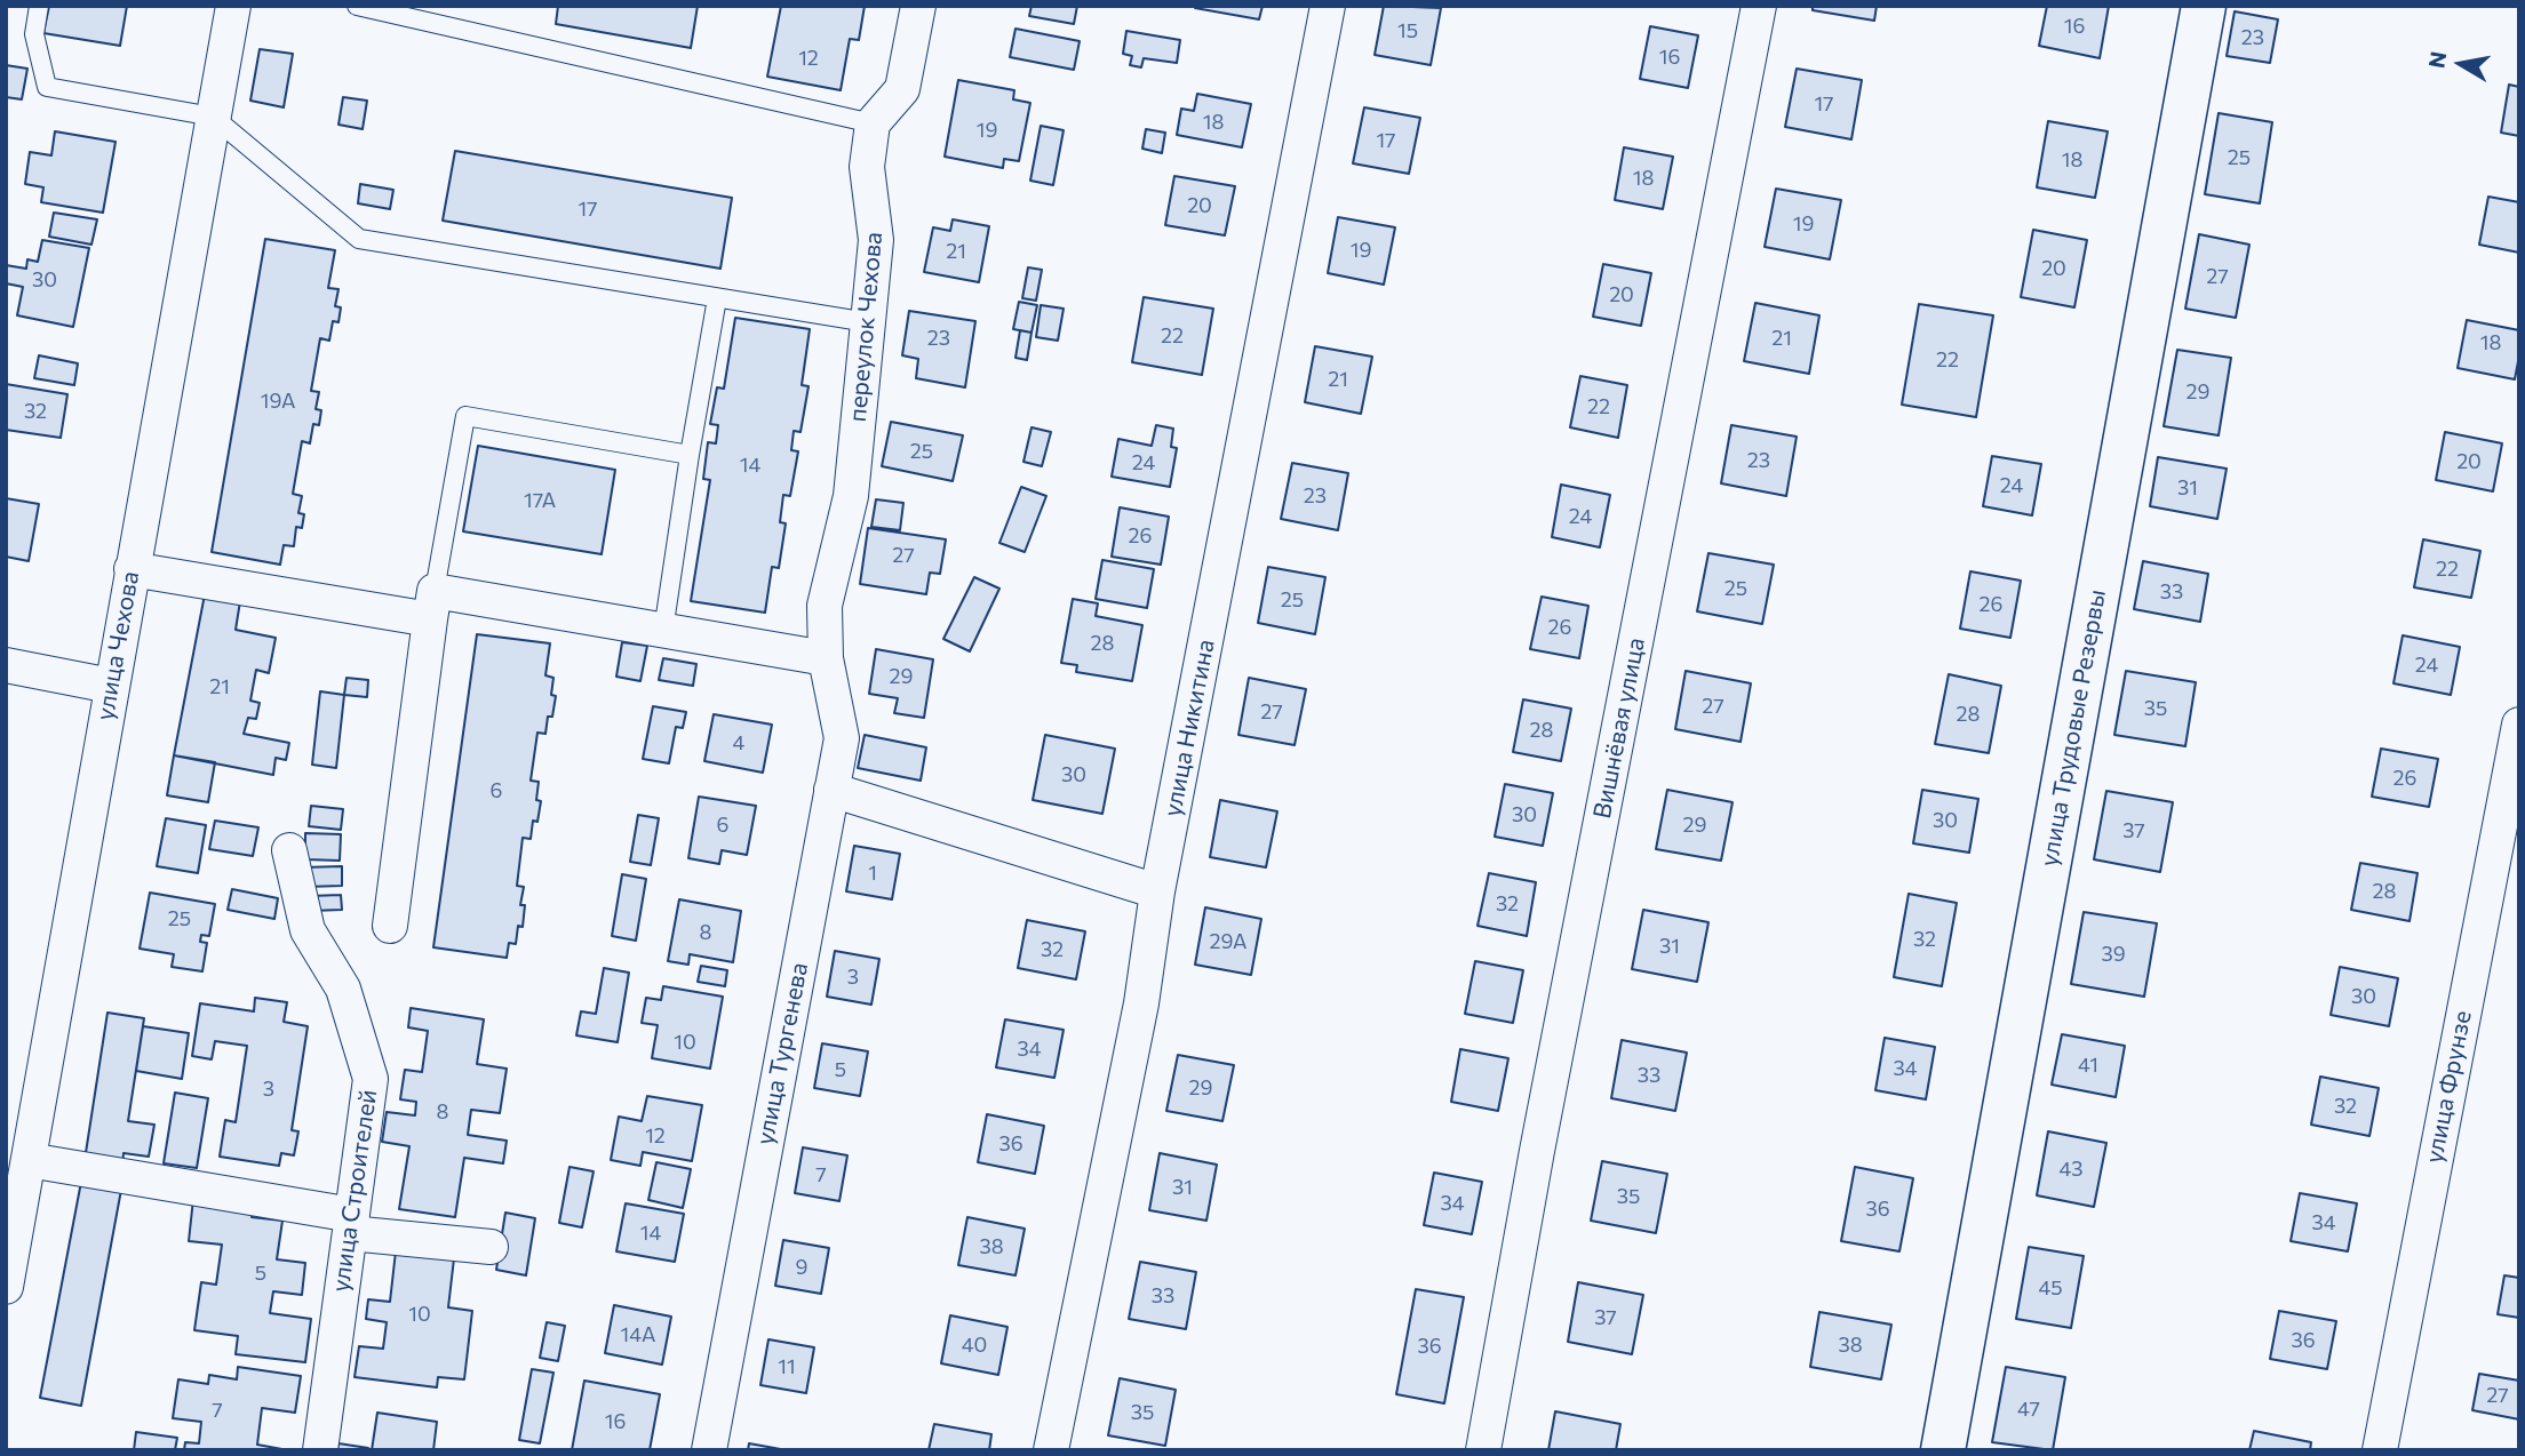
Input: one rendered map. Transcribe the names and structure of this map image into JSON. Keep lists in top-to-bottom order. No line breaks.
{"streets":{"main road":["улица Трудовые Резервы"],"street":["переулок Чехова","улица Чехова","улица Никитина","Вишнёвая улица","улица Тургенева","улица Фрунзе","улица Строителей"]},"crossings":[["переулок Чехова","улица Тургенева"]],"house_numbers":["16","15","23","16","12","17","18","19","17","25","18","18","20","17","19","19","21","20","27","30","20","22","23","21","18","22","21","29","19А","22","32","25","23","20","24","14","24","31","23","17А","24","26","27","22","25","33","25","26","26","28","24","29","21","27","35","27","28","28","4","30","26","6","30","30","6","29","37","1","28","32","25","8","32","29А","31","32","39","3","30","10","34","41","34","5","33","29","3","32","8","12","36","43","7","31","35","34","36","34","14","38","9","5","45","33","10","37","14А","36","40","38","36","11","27","47","7","35","16"],"north":"left"}
